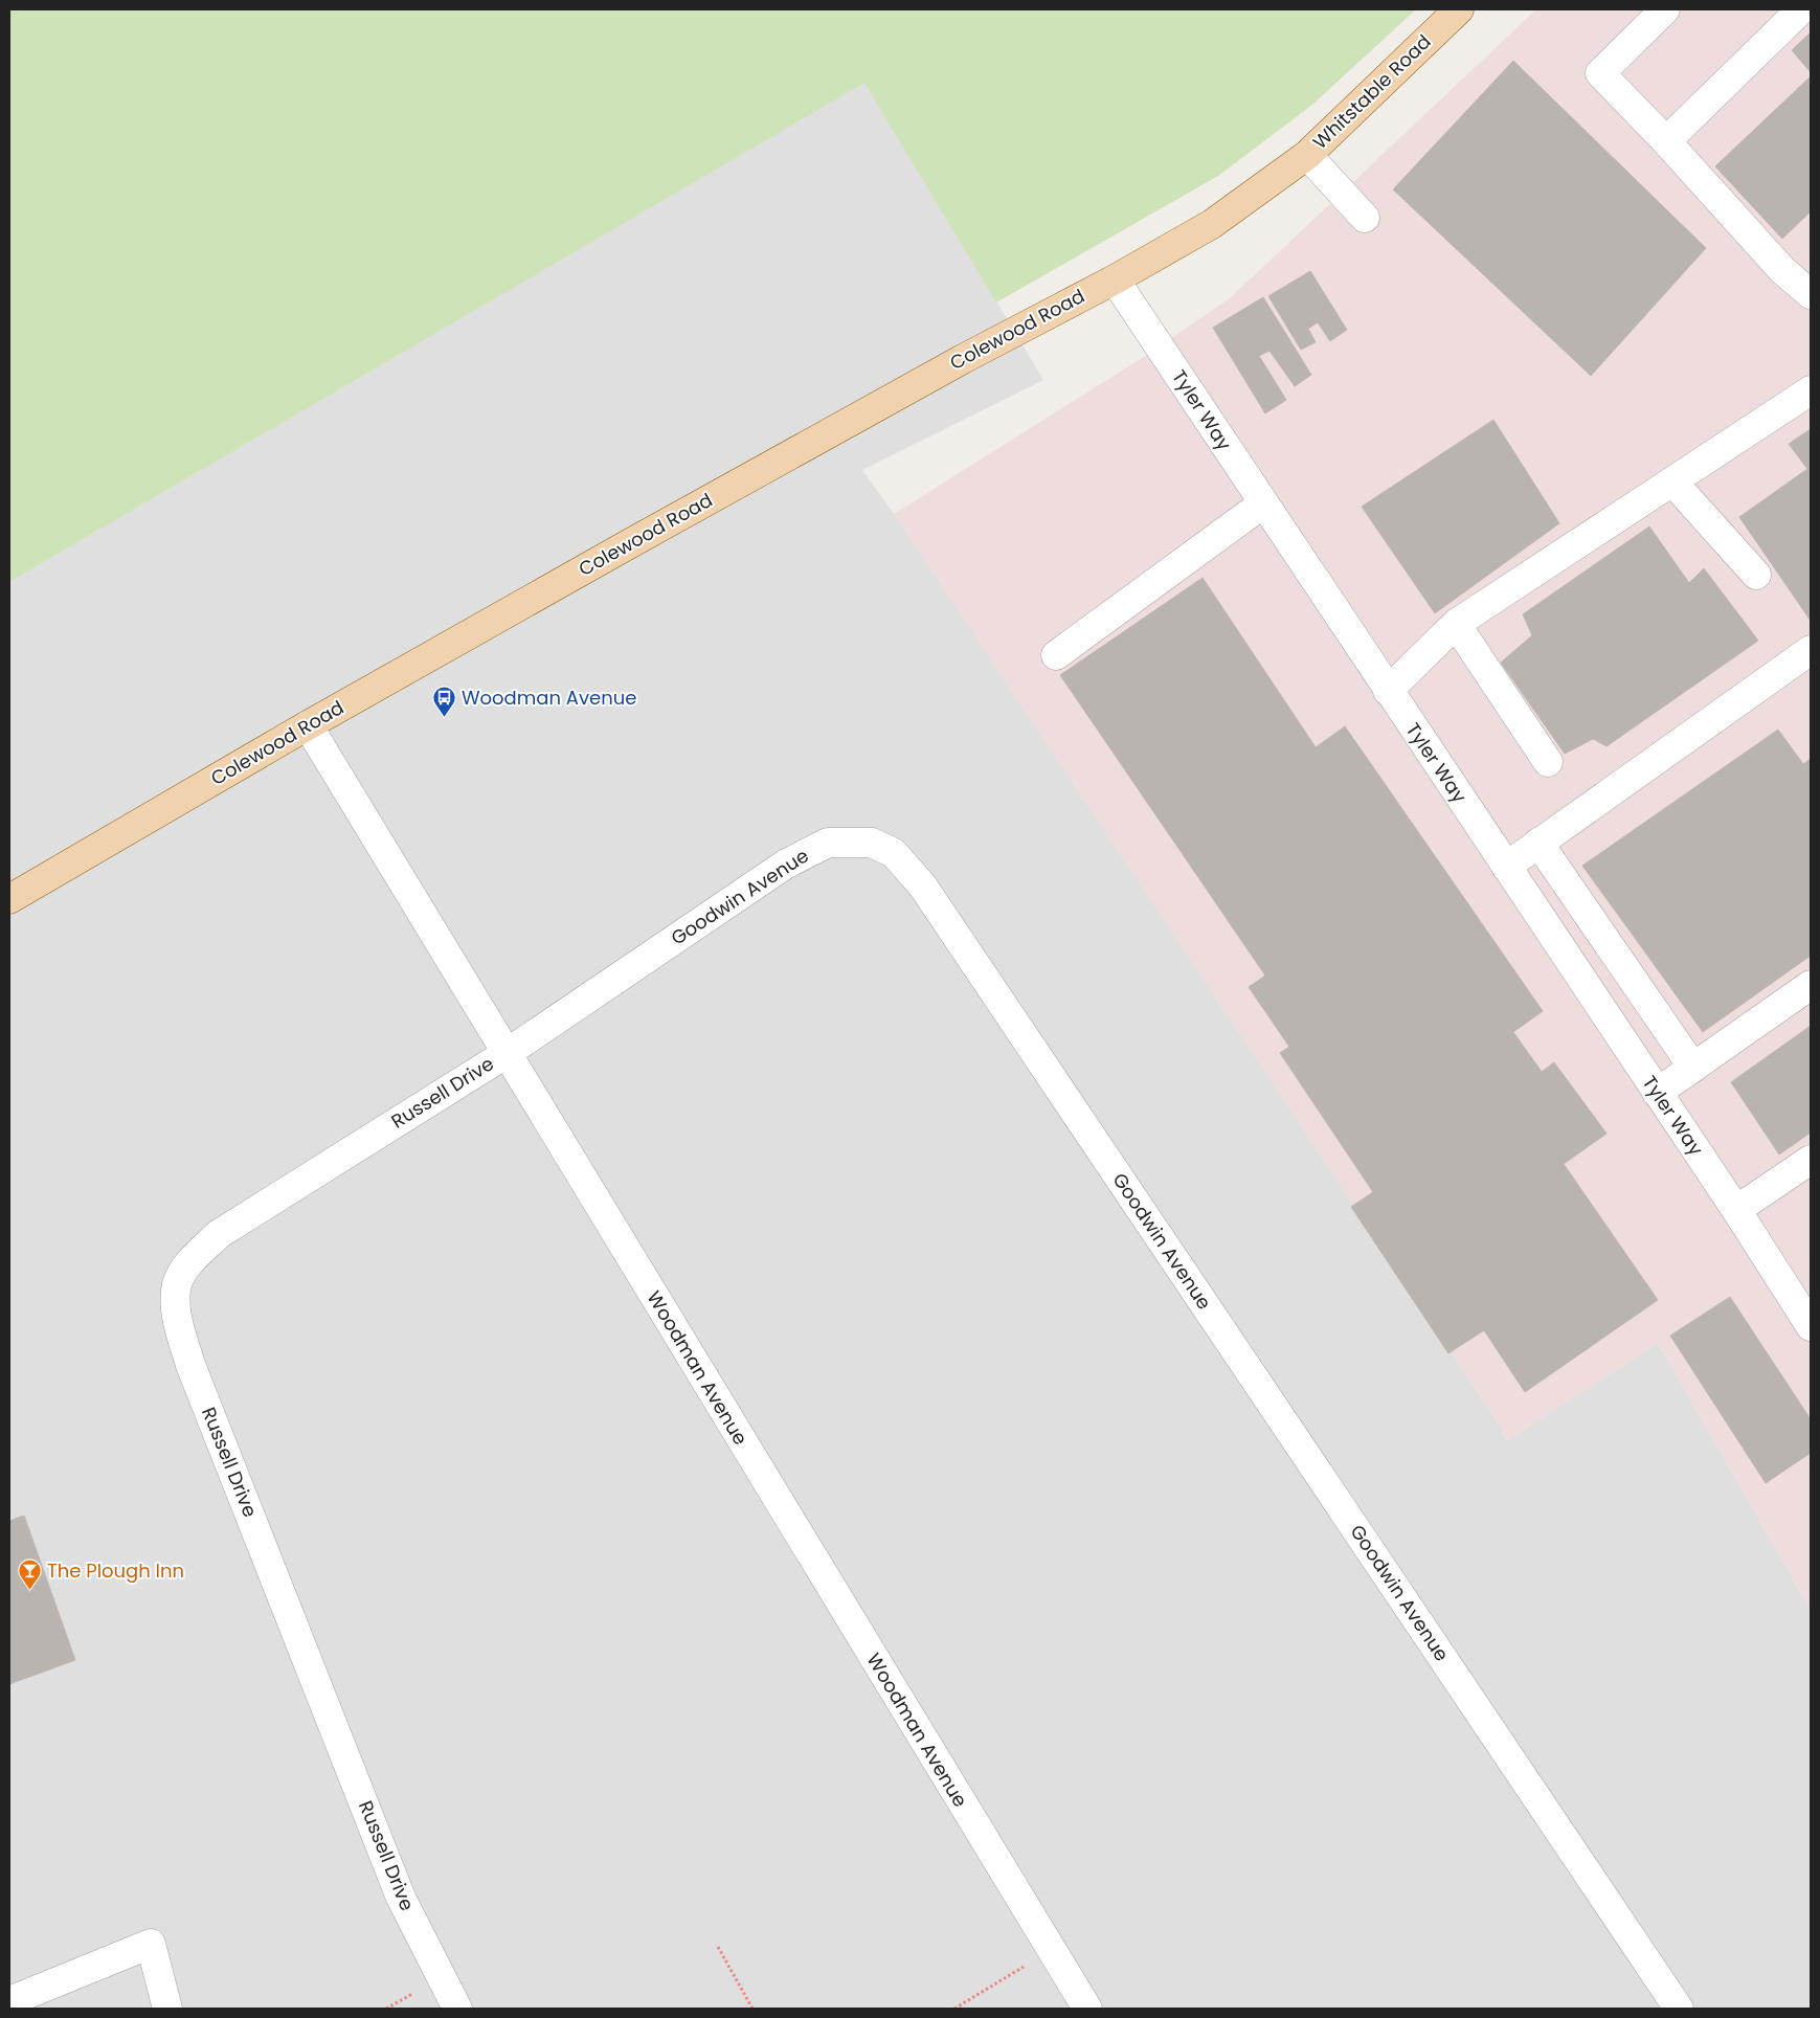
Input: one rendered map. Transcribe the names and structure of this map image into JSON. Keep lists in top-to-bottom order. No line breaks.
{"streets":{"main road":["Whitstable Road","Colewood Road"],"street":["Tyler Way","Goodwin Avenue","Russell Drive","Woodman Avenue"]},"crossings":[["Whitstable Road","Colewood Road"],["Colewood Road","Tyler Way"],["Colewood Road","Woodman Avenue"],["Goodwin Avenue","Russell Drive"],["Goodwin Avenue","Woodman Avenue"],["Russell Drive","Woodman Avenue"]],"places":{"bus stop":["Woodman Avenue"],"bar":["The Plough Inn"]}}
